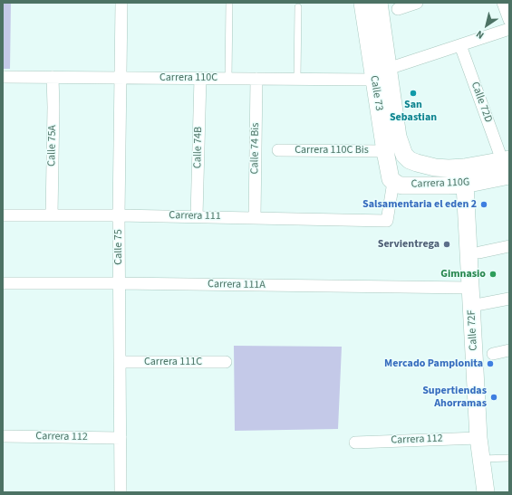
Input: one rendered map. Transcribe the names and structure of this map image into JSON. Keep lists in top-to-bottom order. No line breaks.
{"streets":{"main road":["Calle 73","Carrera 110G","Calle 72F"],"street":["Carrera 110C","Calle 72D","Calle 75A","Calle 74B","Calle 74 Bis","Carrera 110C Bis","Carrera 111","Calle 75","Carrera 111A","Carrera 111C","Carrera 112"]},"crossings":[["Carrera 110C","Calle 73"],["Carrera 110C","Calle 75A"],["Carrera 110C","Calle 74B"],["Carrera 110C","Calle 74 Bis"],["Carrera 110C","Calle 75"],["Calle 73","Carrera 110C Bis"],["Calle 73","Carrera 110G"],["Calle 73","Carrera 111"],["Calle 72D","Carrera 110G"],["Calle 75A","Carrera 111"],["Calle 74B","Carrera 111"],["Calle 74 Bis","Carrera 111"],["Carrera 110C Bis","Carrera 110G"],["Carrera 110G","Carrera 111"],["Carrera 110G","Calle 72F"],["Carrera 111","Calle 75"],["Calle 75","Carrera 111A"],["Calle 75","Carrera 111C"],["Calle 75","Carrera 112"],["Carrera 111A","Calle 72F"],["Calle 72F","Carrera 112"]],"places":["San Sebastian","Salsamentaria el eden 2","Servientrega","Gimnasio","Mercado Pamplonita","Supertiendas Ahorramas"],"north":"bottom left"}
